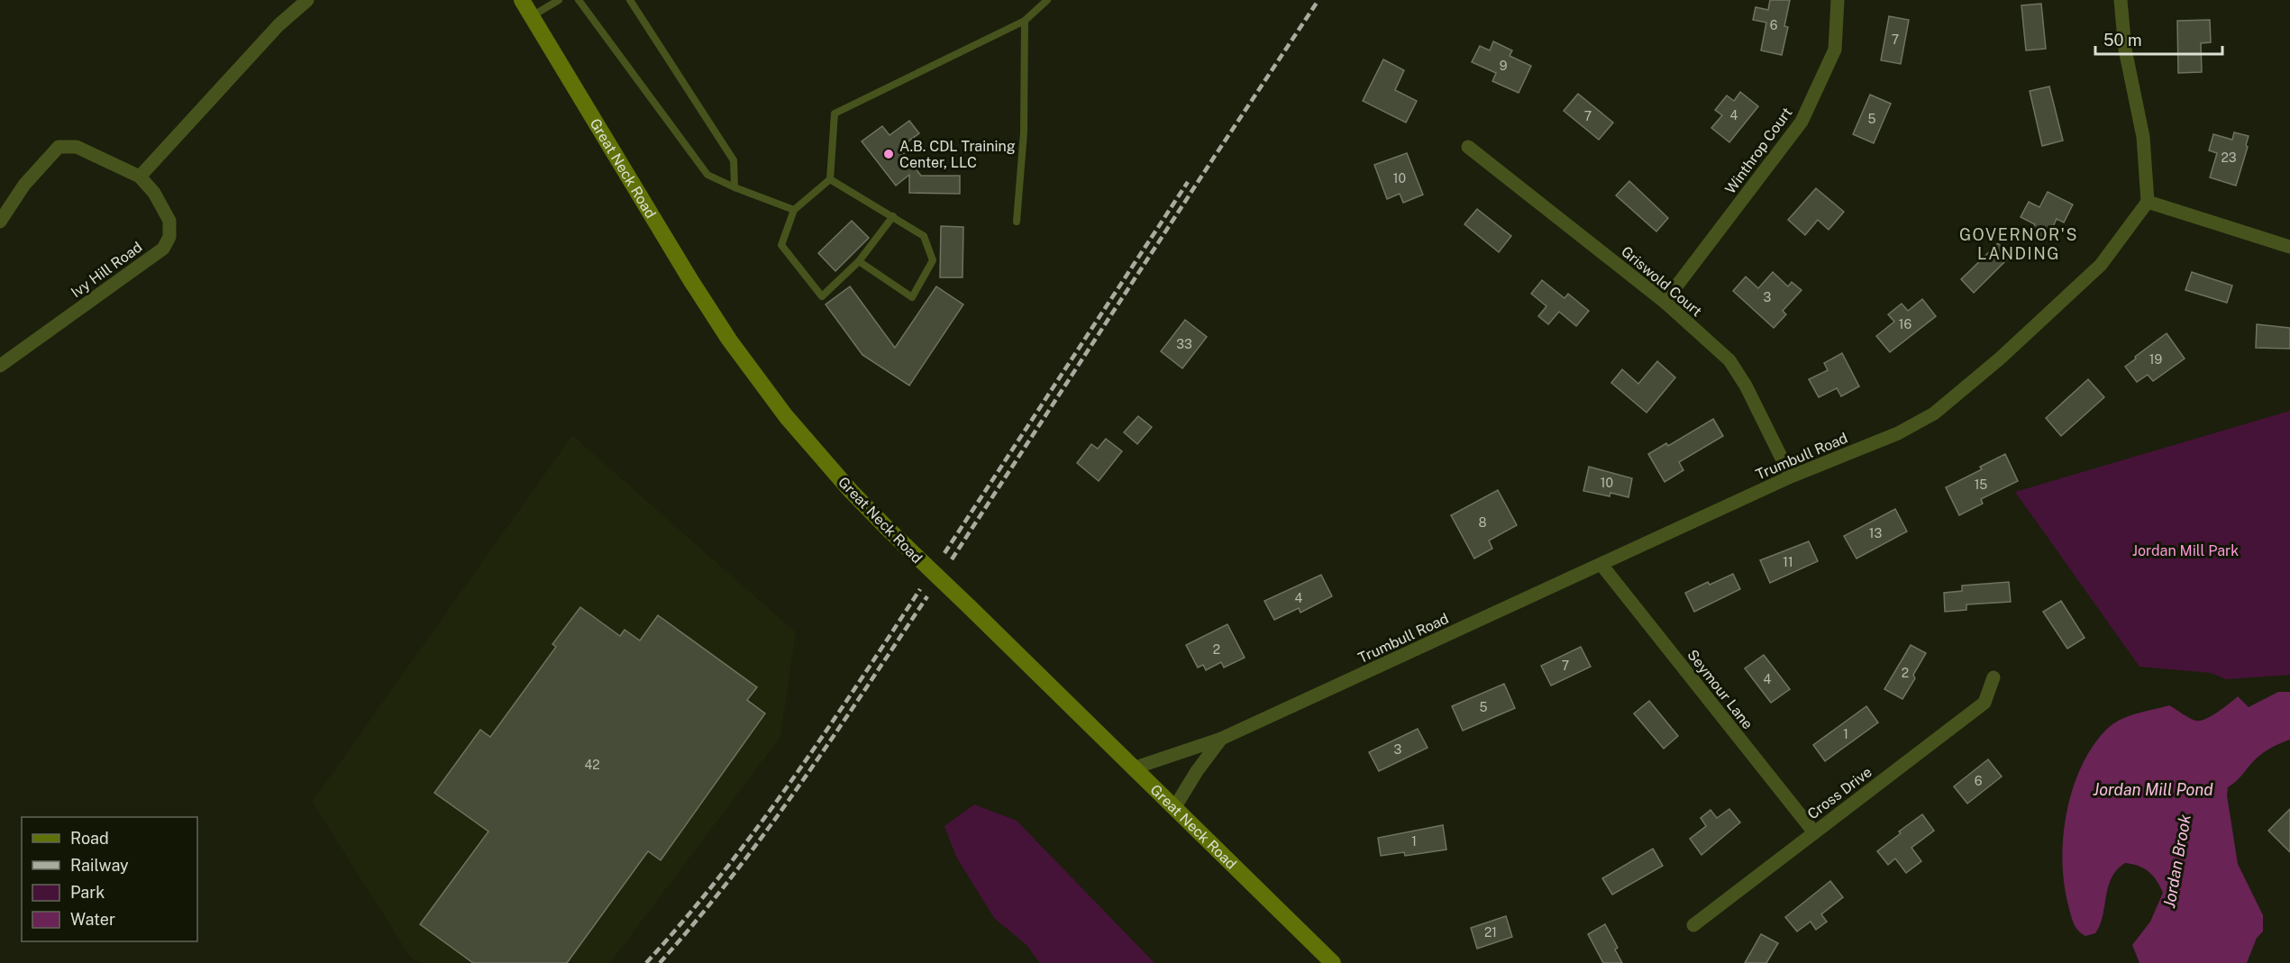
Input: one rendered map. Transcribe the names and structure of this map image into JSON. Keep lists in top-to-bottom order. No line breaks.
{"streets":{"main road":["Great Neck Road"],"street":["Winthrop Court","Ivy Hill Road","Griswold Court","Trumbull Road","Seymour Lane","Cross Drive"]},"crossings":[["Winthrop Court","Griswold Court"],["Great Neck Road","Trumbull Road"],["Griswold Court","Trumbull Road"],["Trumbull Road","Seymour Lane"],["Seymour Lane","Cross Drive"]],"districts":["GOVERNOR'S LANDING"],"water":["Jordan Mill Pond","Jordan Brook"],"parks":["Jordan Mill Park"],"places":["A.B. CDL Training Center, LLC"],"house_numbers":["6","7","9","4","7","5","23","10","3","16","33","19","10","15","8","13","11","4","2","7","2","4","5","1","3","42","6","1","21"],"legend":["Road","Railway","Park","Water"],"scale_bar":"50 m"}
